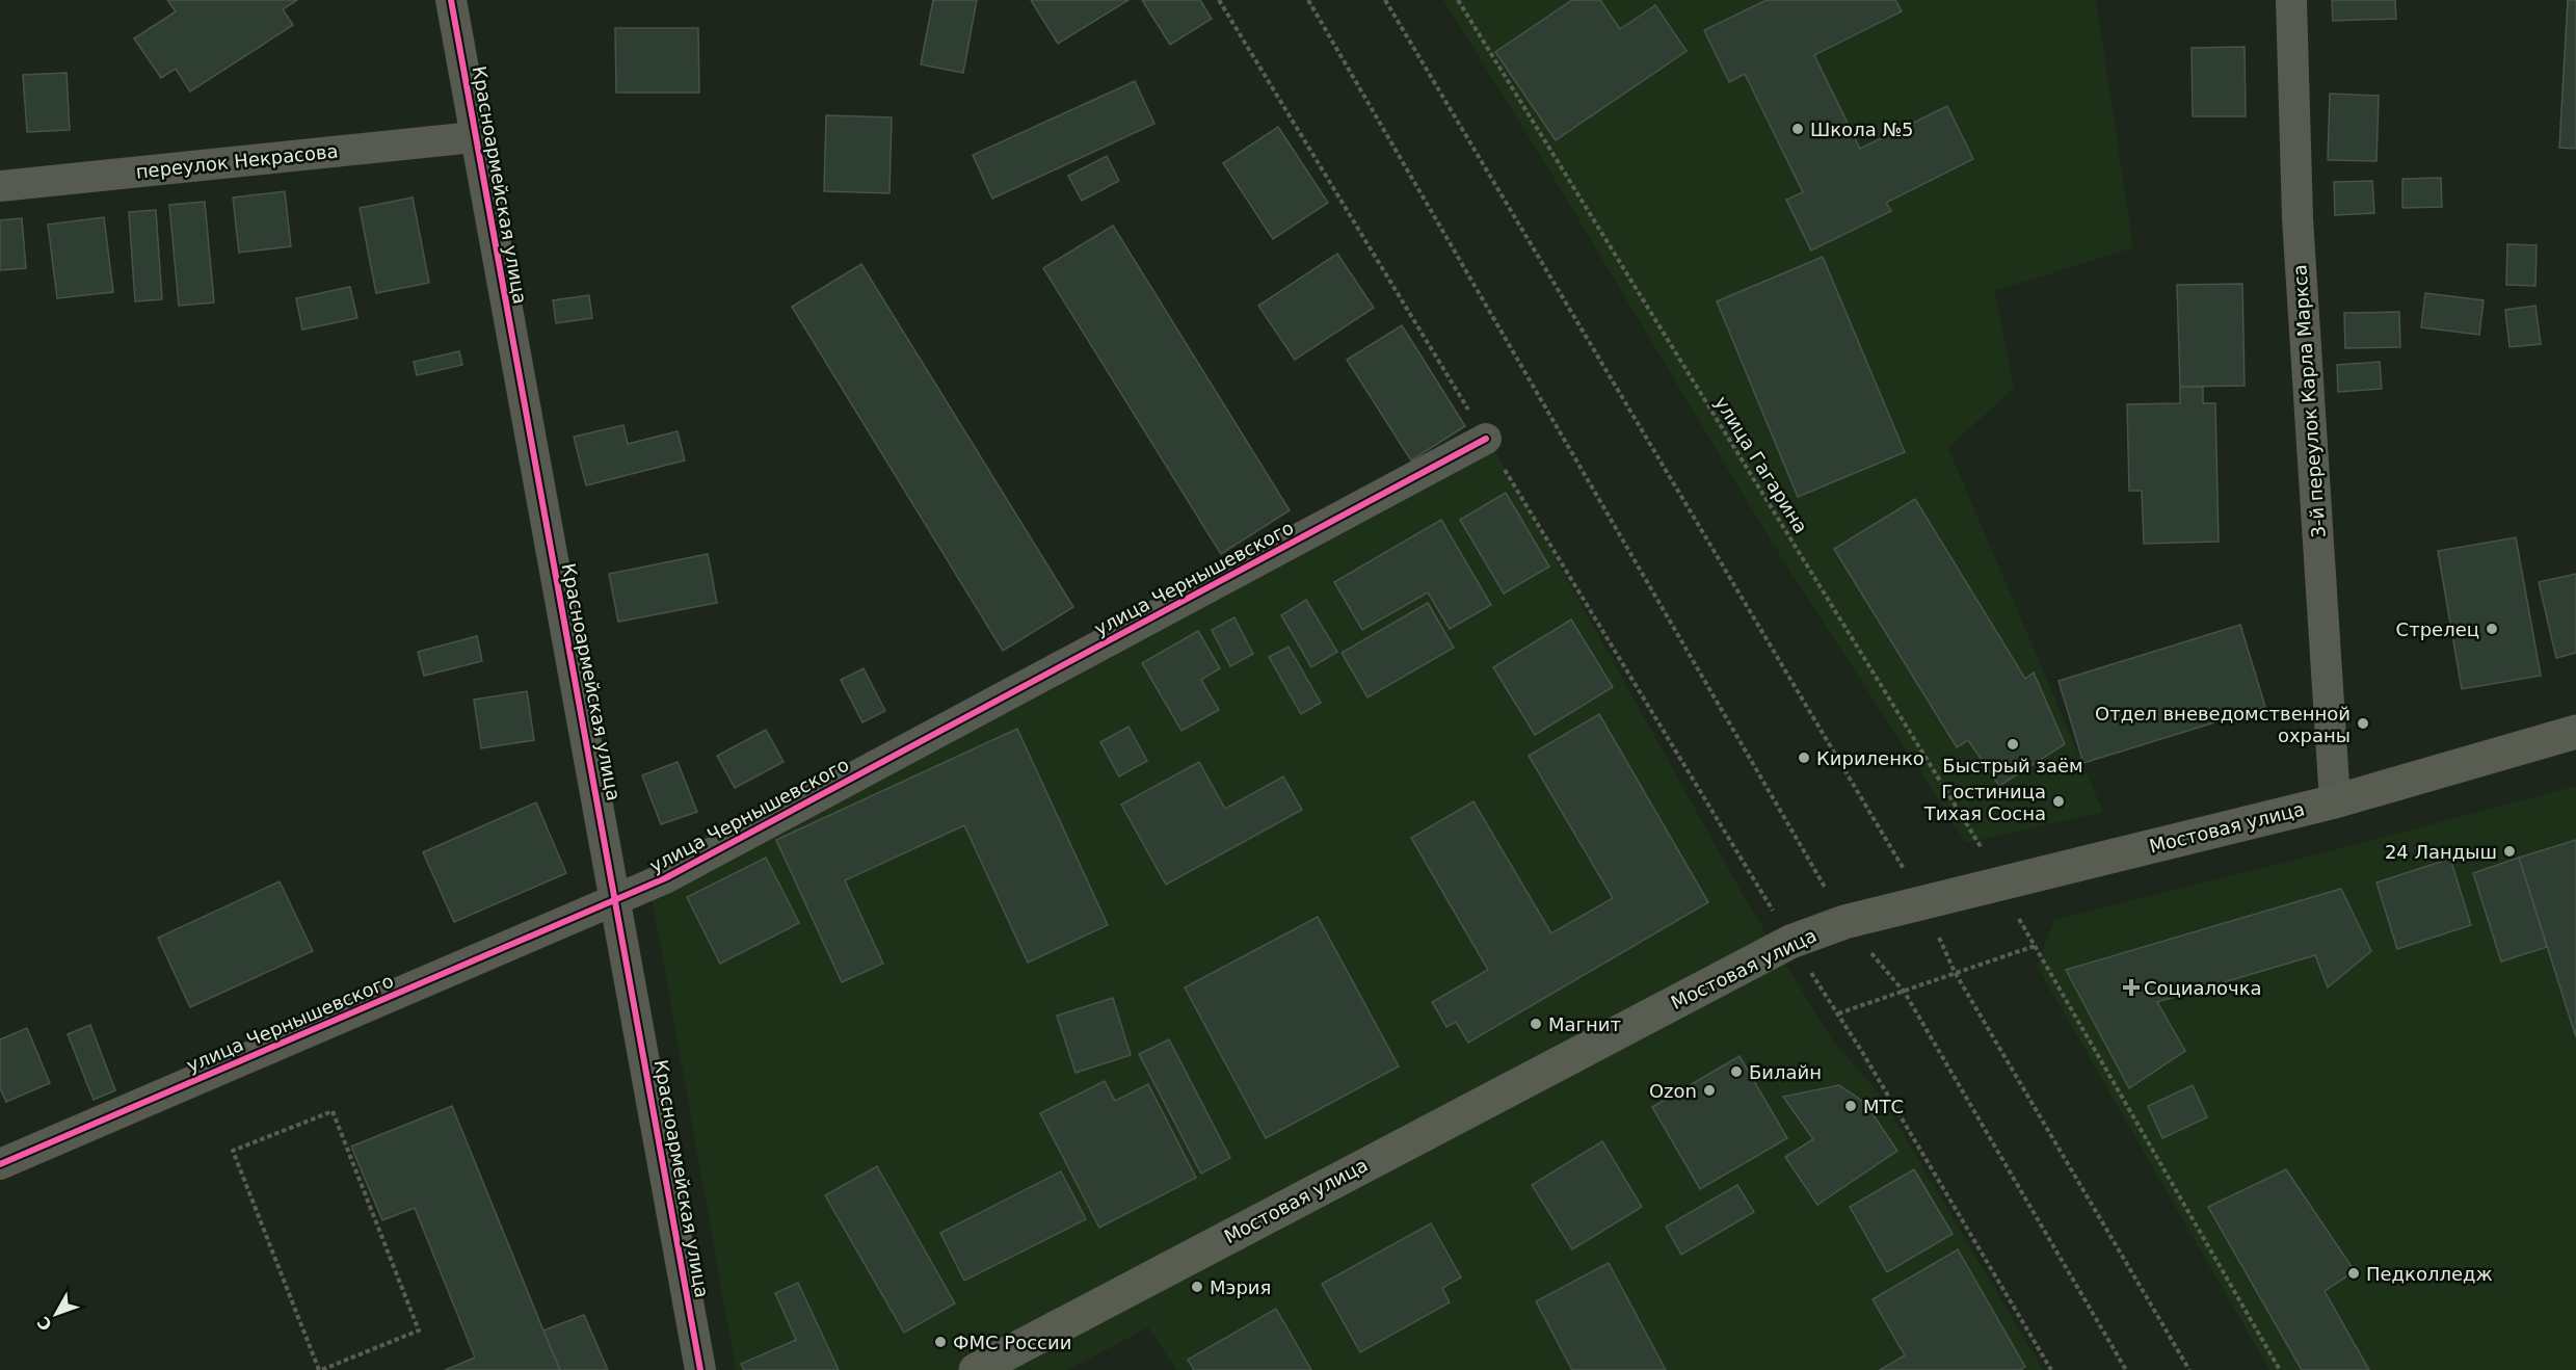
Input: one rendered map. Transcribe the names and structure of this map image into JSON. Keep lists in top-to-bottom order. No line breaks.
{"streets":{"main road":["Мостовая улица"],"street":["переулок Некрасова","Красноармейская улица","3-й переулок Карла Маркса","улица Чернышевского"],"path":["улица Гагарина"]},"crossings":[["переулок Некрасова","Красноармейская улица"],["Красноармейская улица","улица Чернышевского"],["3-й переулок Карла Маркса","Мостовая улица"],["улица Гагарина","Мостовая улица"]],"places":{"other":["Школа №5","Стрелец","Отдел вневедомственной охраны","Быстрый заём","Кириленко","Гостиница Тихая Сосна","24 Ландыш","Магнит","Билайн","Ozon","МТС","Педколледж","Мэрия","ФМС России"],"health":["Социалочка"]},"north":"bottom left"}
